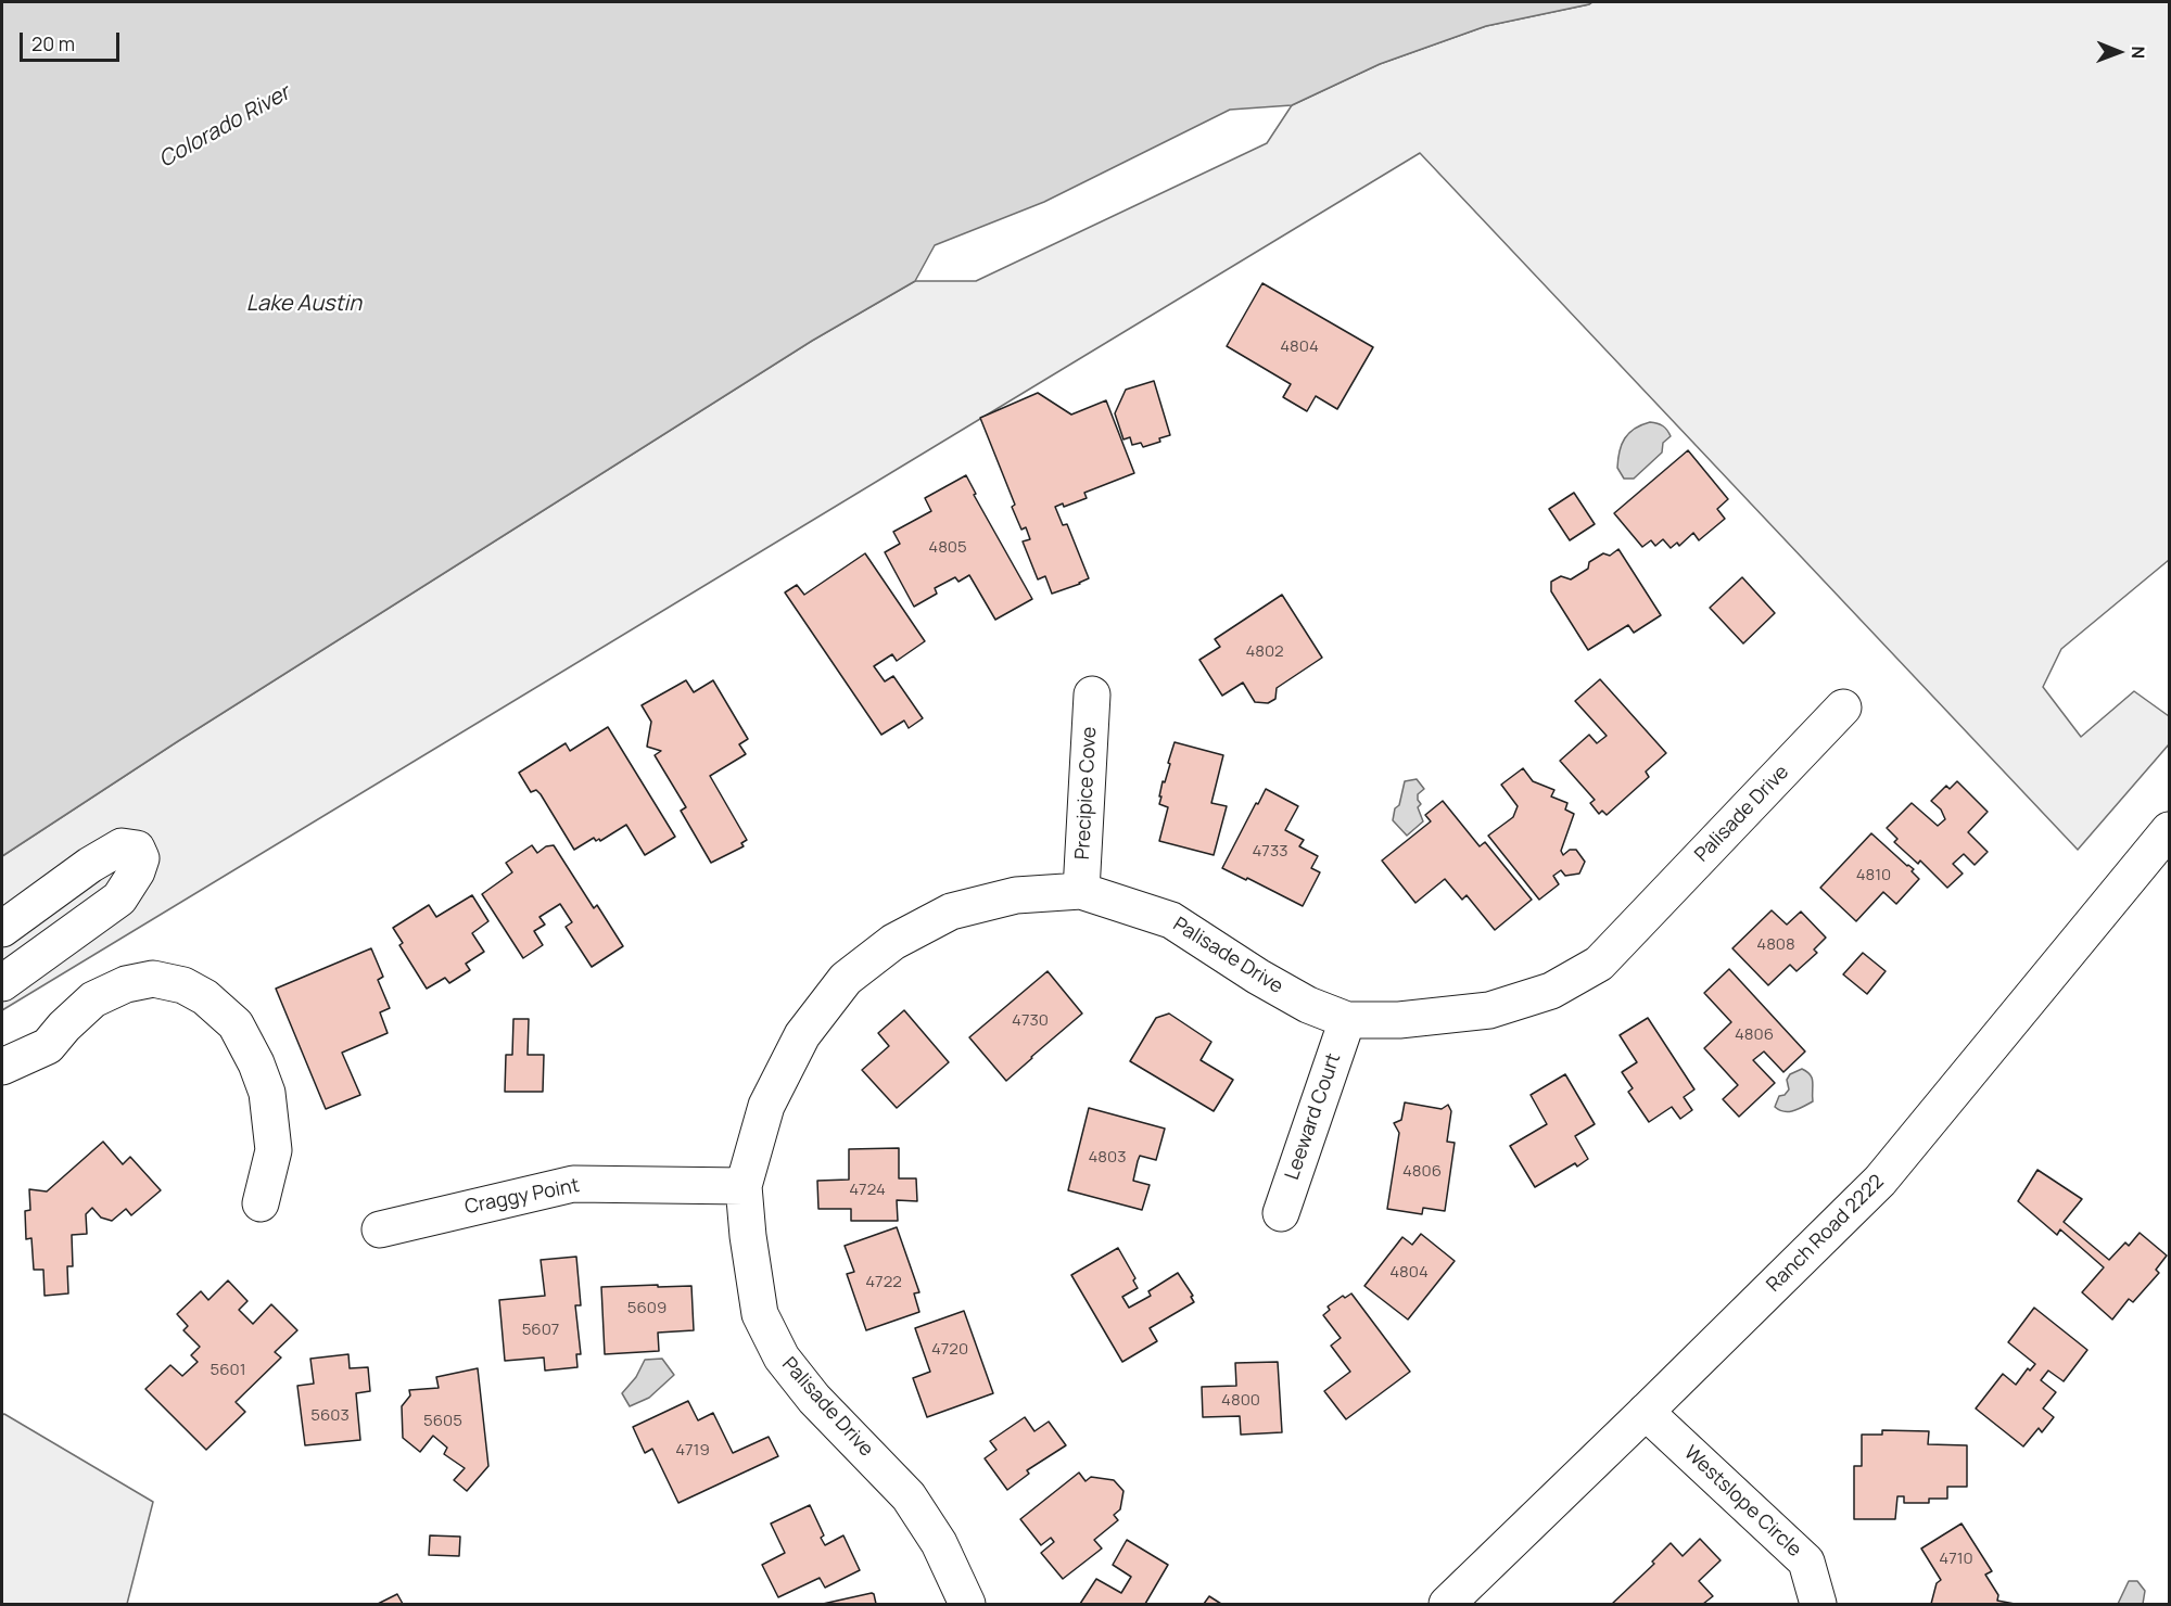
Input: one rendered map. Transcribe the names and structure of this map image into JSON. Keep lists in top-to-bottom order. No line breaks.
{"streets":{"street":["Precipice Cove","Palisade Drive","Leeward Court","Craggy Point","Ranch Road 2222","Westslope Circle"]},"crossings":[["Precipice Cove","Palisade Drive"],["Palisade Drive","Leeward Court"],["Palisade Drive","Craggy Point"],["Ranch Road 2222","Westslope Circle"]],"water":["Colorado River","Lake Austin"],"house_numbers":["4804","4805","4802","4733","4810","4808","4730","4806","4803","4806","4724","4804","4722","5609","5607","4720","5601","4800","5603","5605","4719","4710"],"scale_bar":"20 m","north":"right"}
